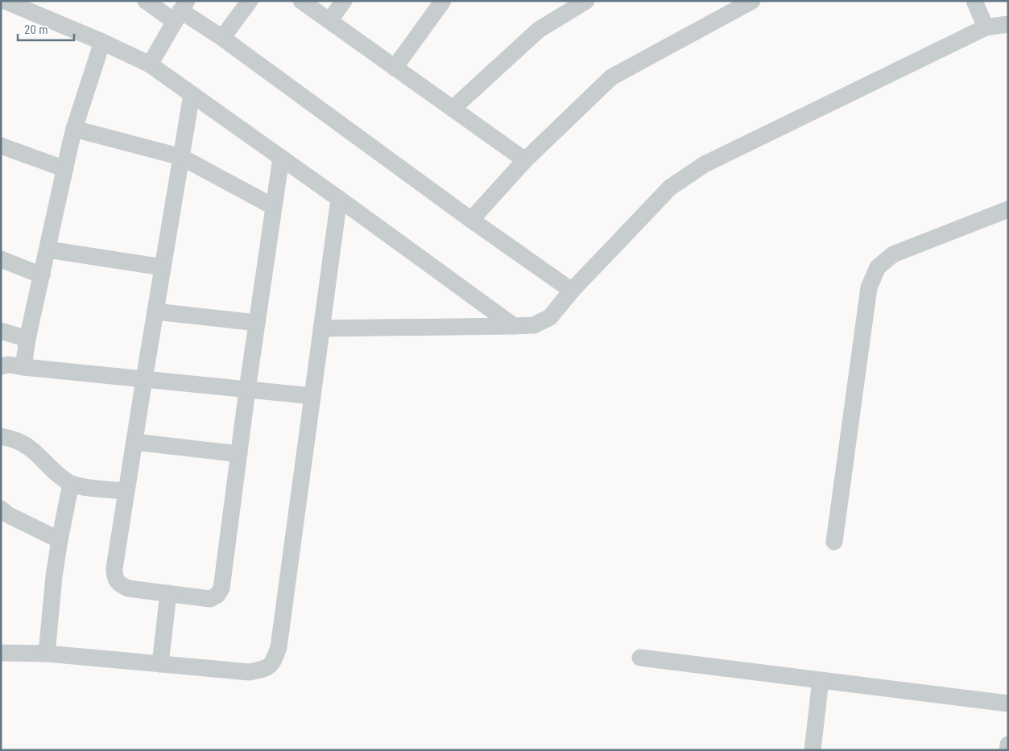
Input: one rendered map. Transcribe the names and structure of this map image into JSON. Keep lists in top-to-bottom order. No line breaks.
{"scale_bar":"20 m"}
